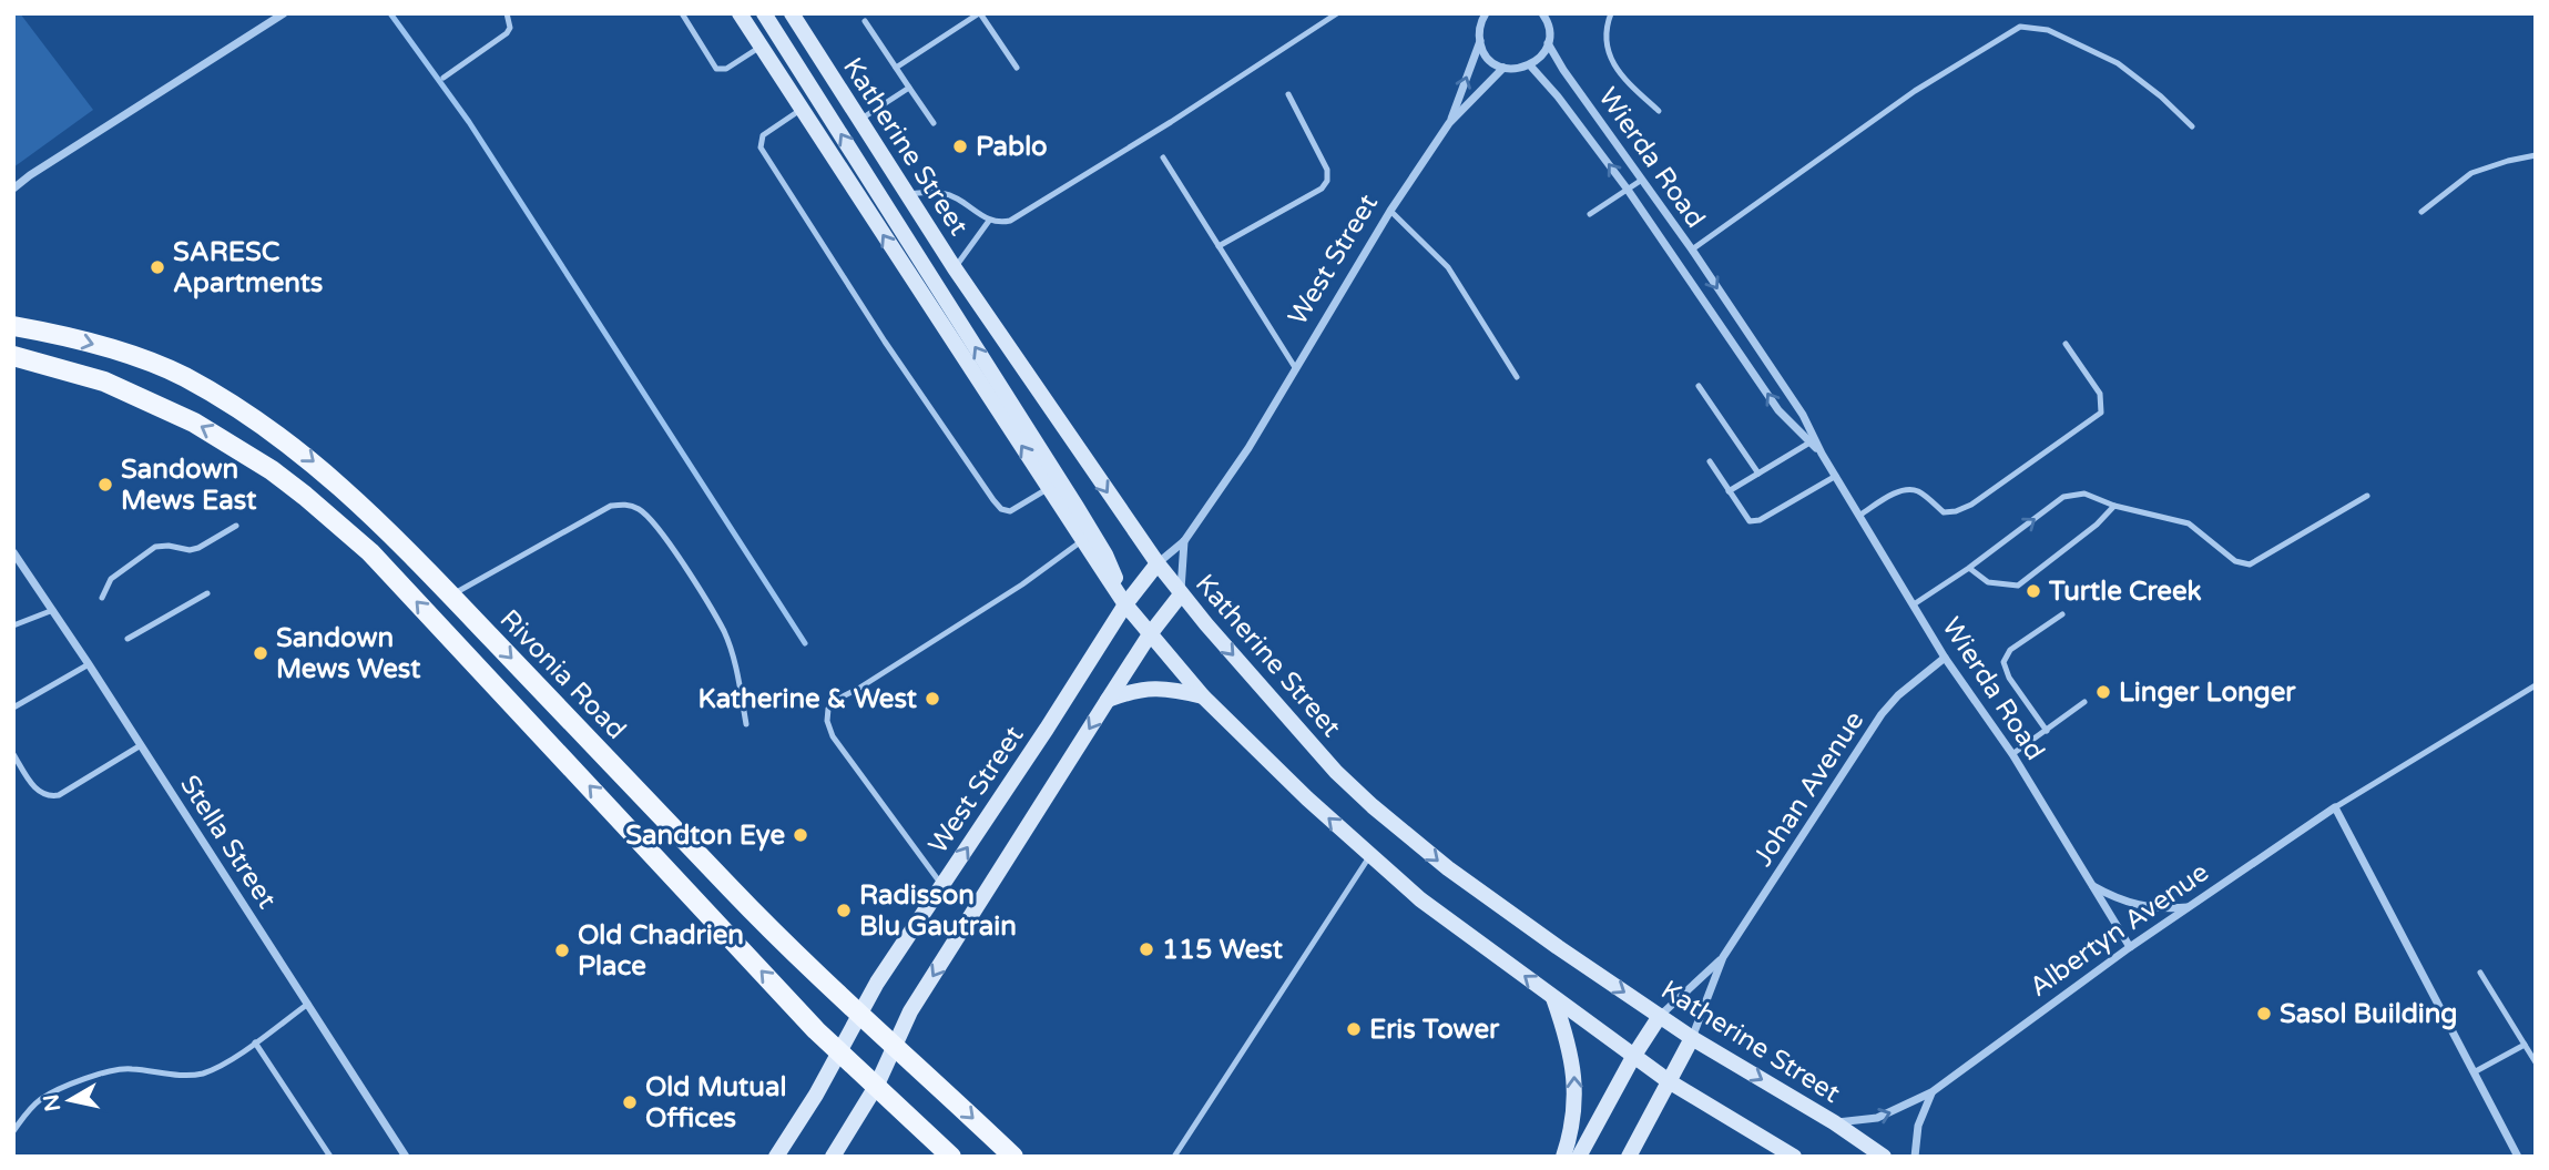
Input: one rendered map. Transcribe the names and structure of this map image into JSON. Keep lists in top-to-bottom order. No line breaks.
{"streets":{"main road":["Katherine Street","West Street","Rivonia Road"],"street":["Wierda Road","Johan Avenue","Stella Street","Albertyn Avenue"]},"crossings":[["Katherine Street","West Street"],["Katherine Street","Johan Avenue"],["Katherine Street","Albertyn Avenue"],["Wierda Road","Johan Avenue"],["Wierda Road","Albertyn Avenue"],["West Street","Rivonia Road"]],"places":["Pablo","SARESC Apartments","Sandown Mews East","Turtle Creek","Sandown Mews West","Linger Longer","Katherine & West","Sandton Eye","Radisson Blu Gautrain","115 West","Old Chadrien Place","Sasol Building","Eris Tower","Old Mutual Offices"],"north":"left"}
